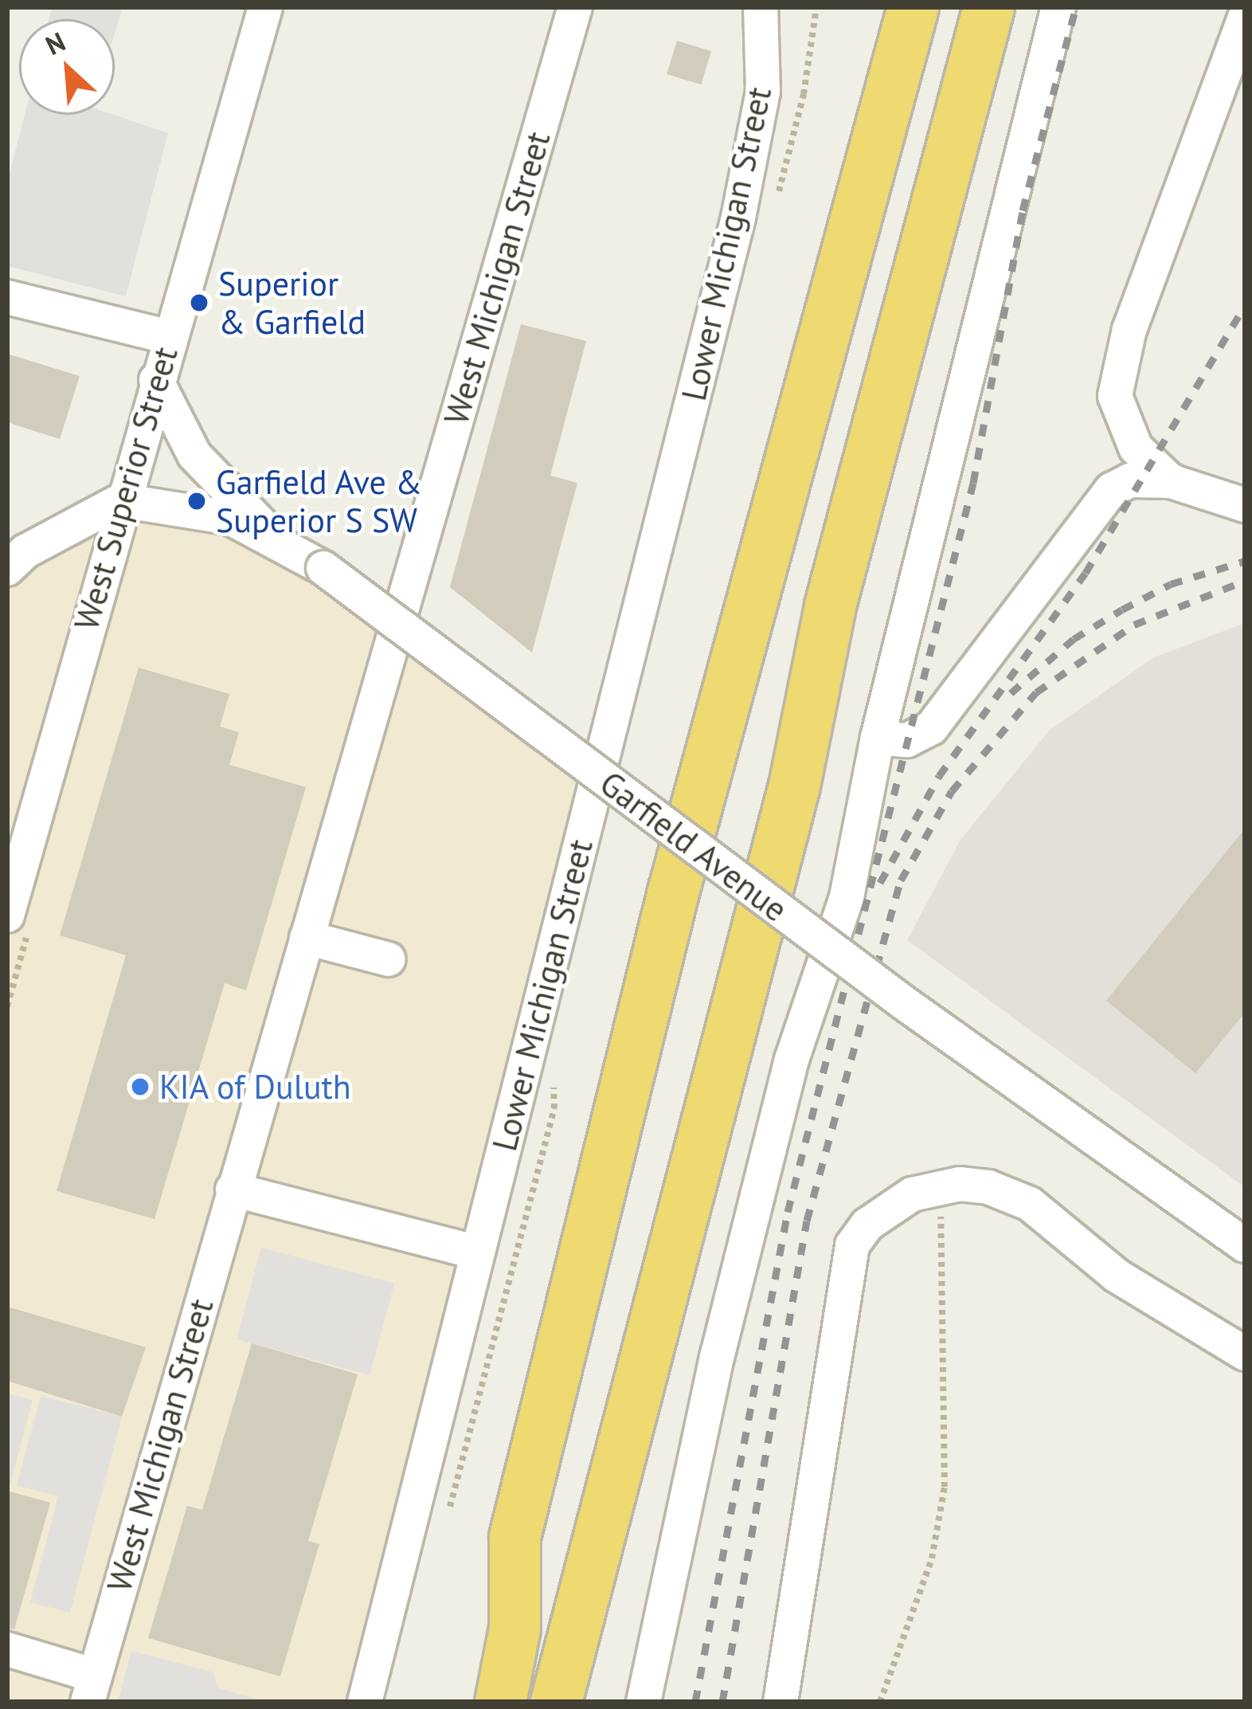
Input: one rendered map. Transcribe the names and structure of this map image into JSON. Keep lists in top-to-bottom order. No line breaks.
{"streets":{"street":["Lower Michigan Street","West Michigan Street","West Superior Street","Garfield Avenue"]},"crossings":[["West Superior Street","Garfield Avenue"]],"places":["Superior & Garfield","Garfield Ave & Superior S SW","KIA of Duluth"],"north":"top left"}
